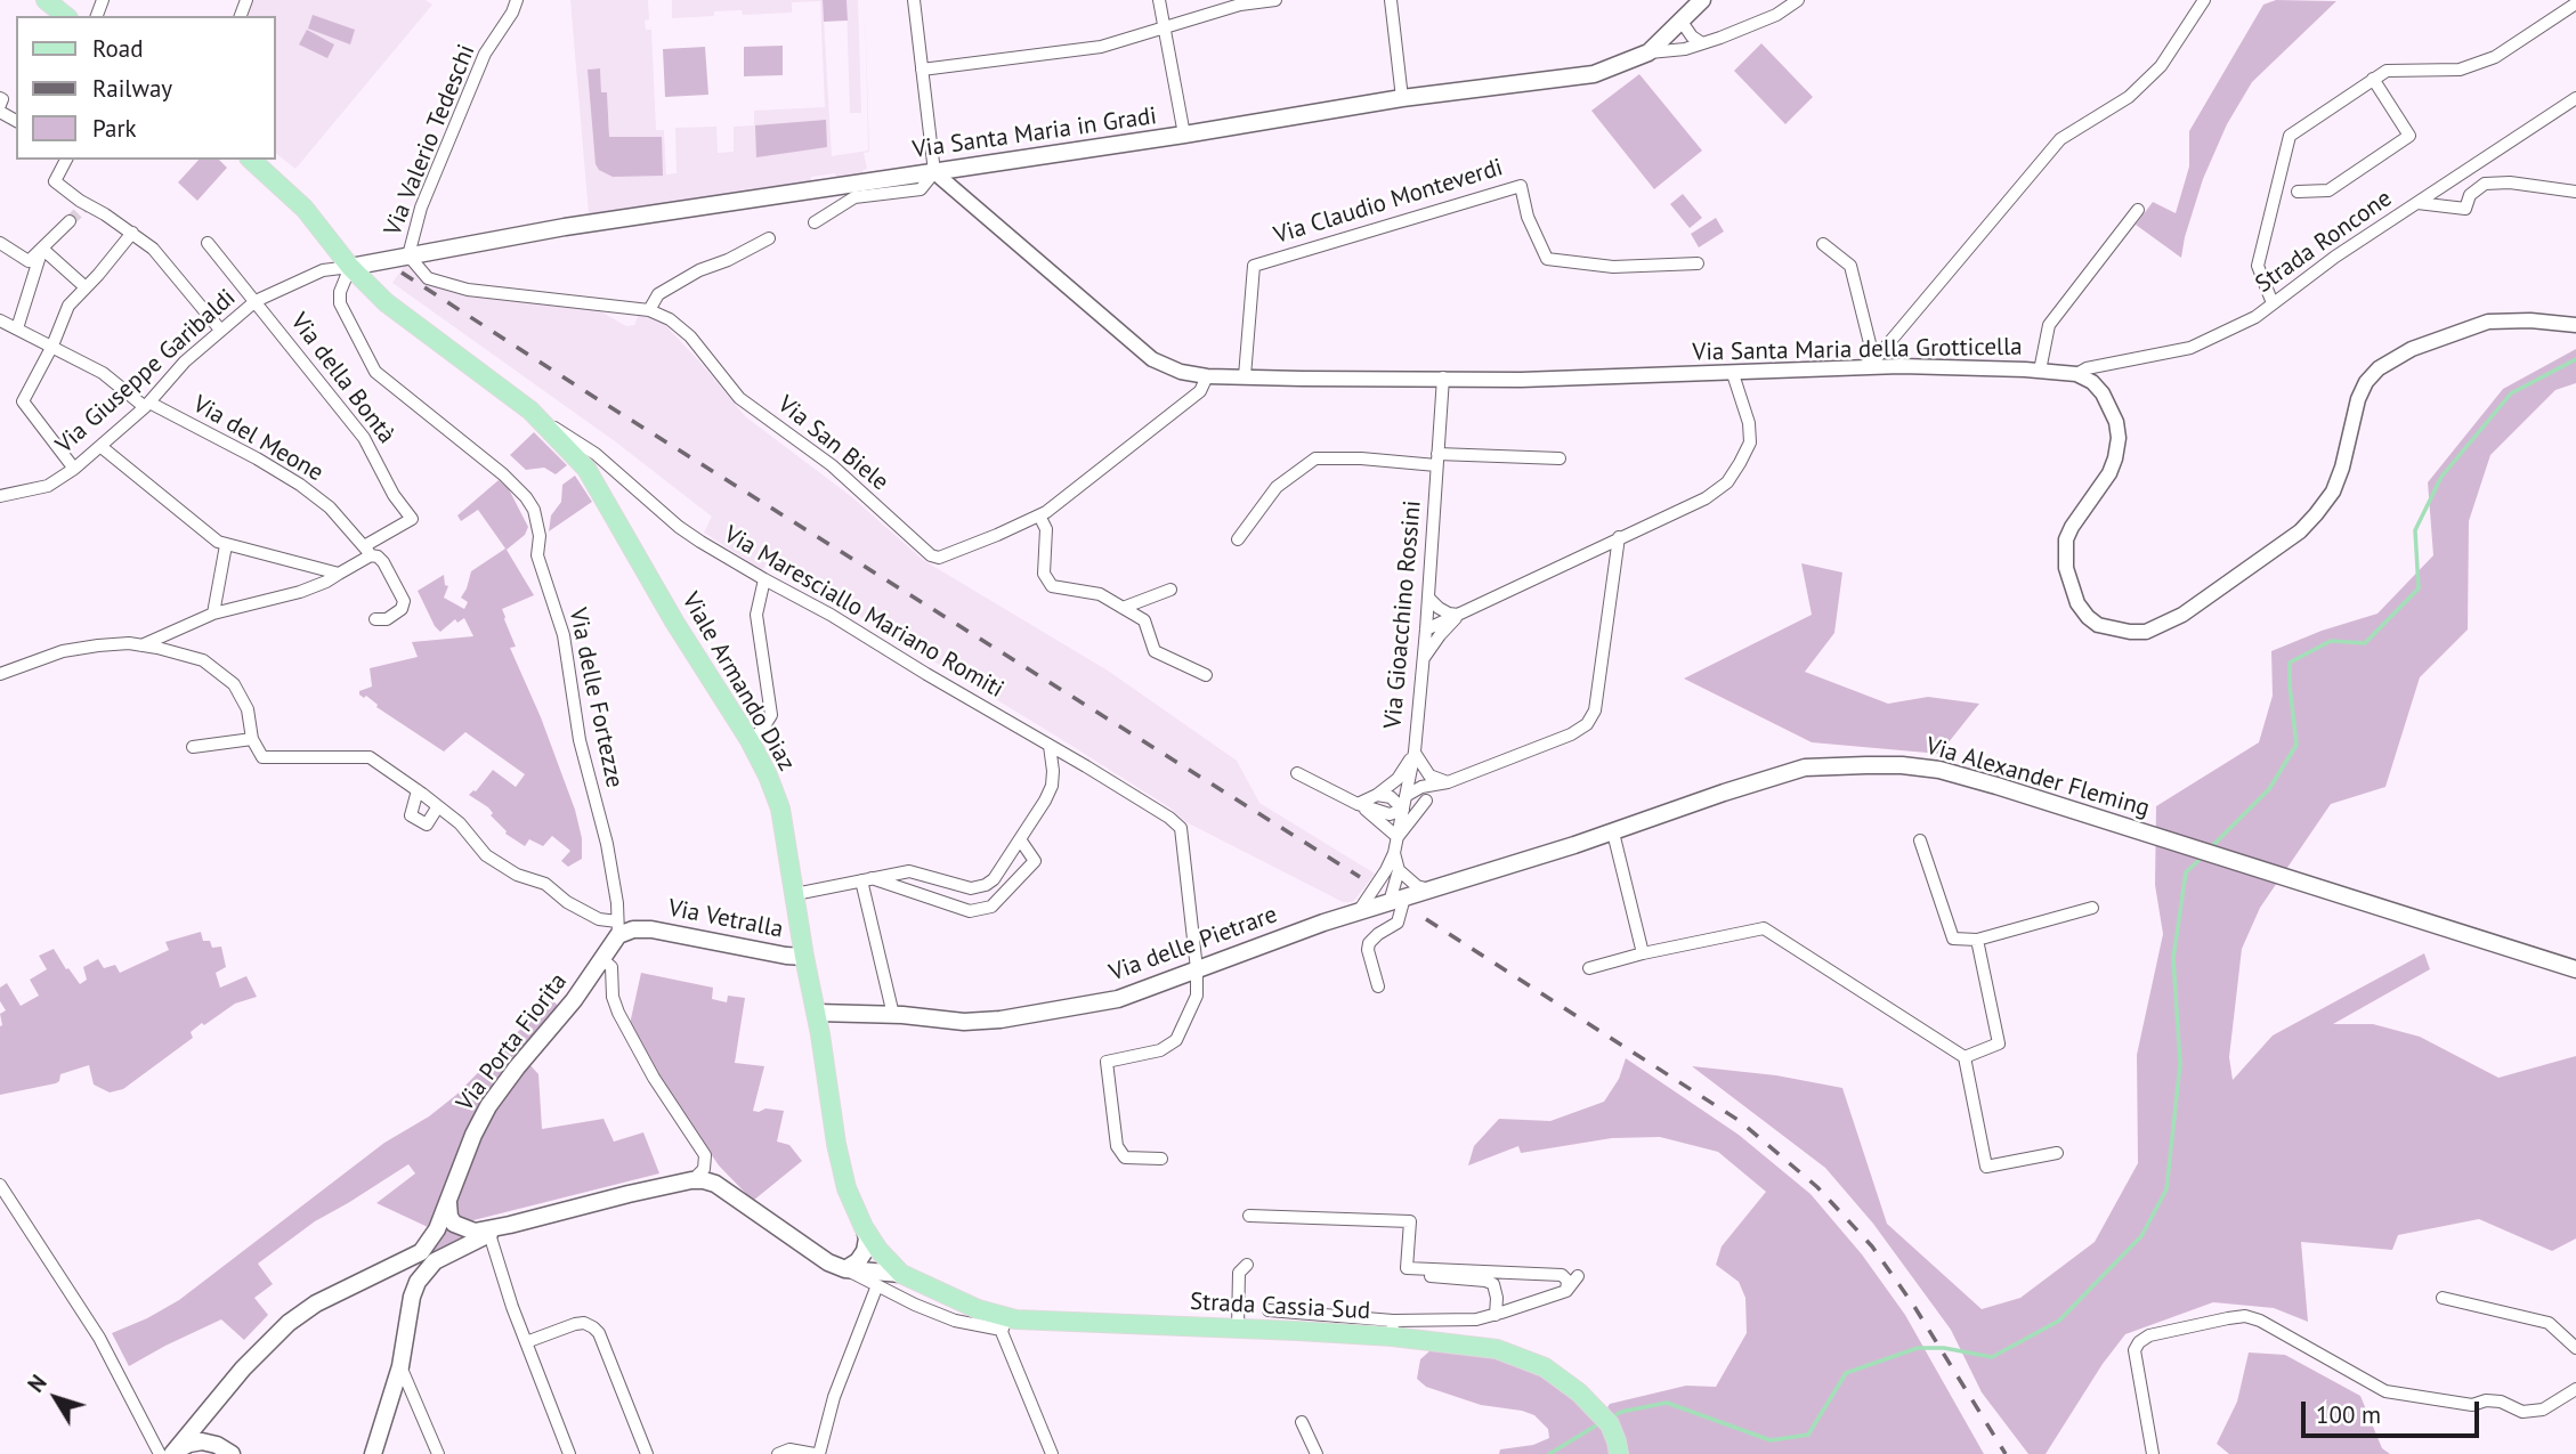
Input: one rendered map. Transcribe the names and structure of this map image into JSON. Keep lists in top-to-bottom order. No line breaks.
{"streets":{"main road":["Via Santa Maria in Gradi","Viale Armando Diaz","Via Alexander Fleming","Via Vetralla","Via delle Pietrare","Via Porta Fiorita","Strada Cassia Sud"],"street":["Via Valerio Tedeschi","Via Claudio Monteverdi","Strada Roncone","Via Santa Maria della Grotticella","Via Giuseppe Garibaldi","Via della Bontà","Via del Meone","Via San Biele","Via Maresciallo Mariano Romiti","Via Gioacchino Rossini","Via delle Fortezze"]},"crossings":[["Via Santa Maria in Gradi","Via Valerio Tedeschi"],["Via Santa Maria in Gradi","Via Santa Maria della Grotticella"],["Via Santa Maria in Gradi","Via Giuseppe Garibaldi"],["Via Santa Maria in Gradi","Via San Biele"],["Via Santa Maria in Gradi","Viale Armando Diaz"],["Via Santa Maria in Gradi","Via delle Fortezze"],["Via Valerio Tedeschi","Via San Biele"],["Via Claudio Monteverdi","Via Santa Maria della Grotticella"],["Strada Roncone","Via Santa Maria della Grotticella"],["Via Santa Maria della Grotticella","Via San Biele"],["Via Santa Maria della Grotticella","Via Gioacchino Rossini"],["Via Giuseppe Garibaldi","Via della Bontà"],["Via Giuseppe Garibaldi","Via del Meone"],["Via Giuseppe Garibaldi","Viale Armando Diaz"],["Via Giuseppe Garibaldi","Via delle Fortezze"],["Via della Bontà","Via del Meone"],["Via Maresciallo Mariano Romiti","Viale Armando Diaz"],["Via Maresciallo Mariano Romiti","Via delle Pietrare"],["Viale Armando Diaz","Via delle Fortezze"],["Viale Armando Diaz","Via Vetralla"],["Viale Armando Diaz","Via delle Pietrare"],["Viale Armando Diaz","Strada Cassia Sud"],["Via delle Fortezze","Via Vetralla"],["Via Alexander Fleming","Via delle Pietrare"]],"legend":["Road","Railway","Park"],"scale_bar":"100 m","north":"top left"}
